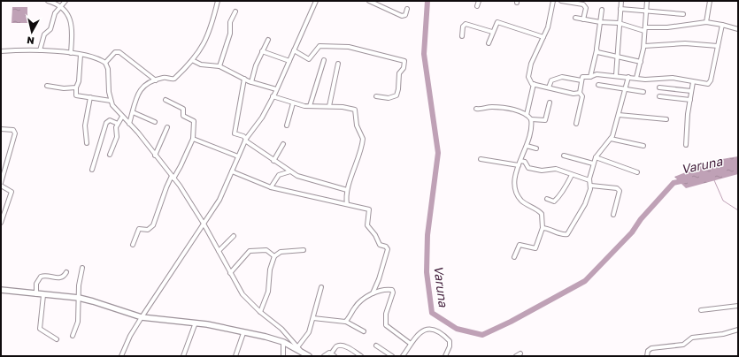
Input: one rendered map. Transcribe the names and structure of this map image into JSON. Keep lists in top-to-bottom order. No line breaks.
{"water":["Varuna"],"north":"bottom"}
